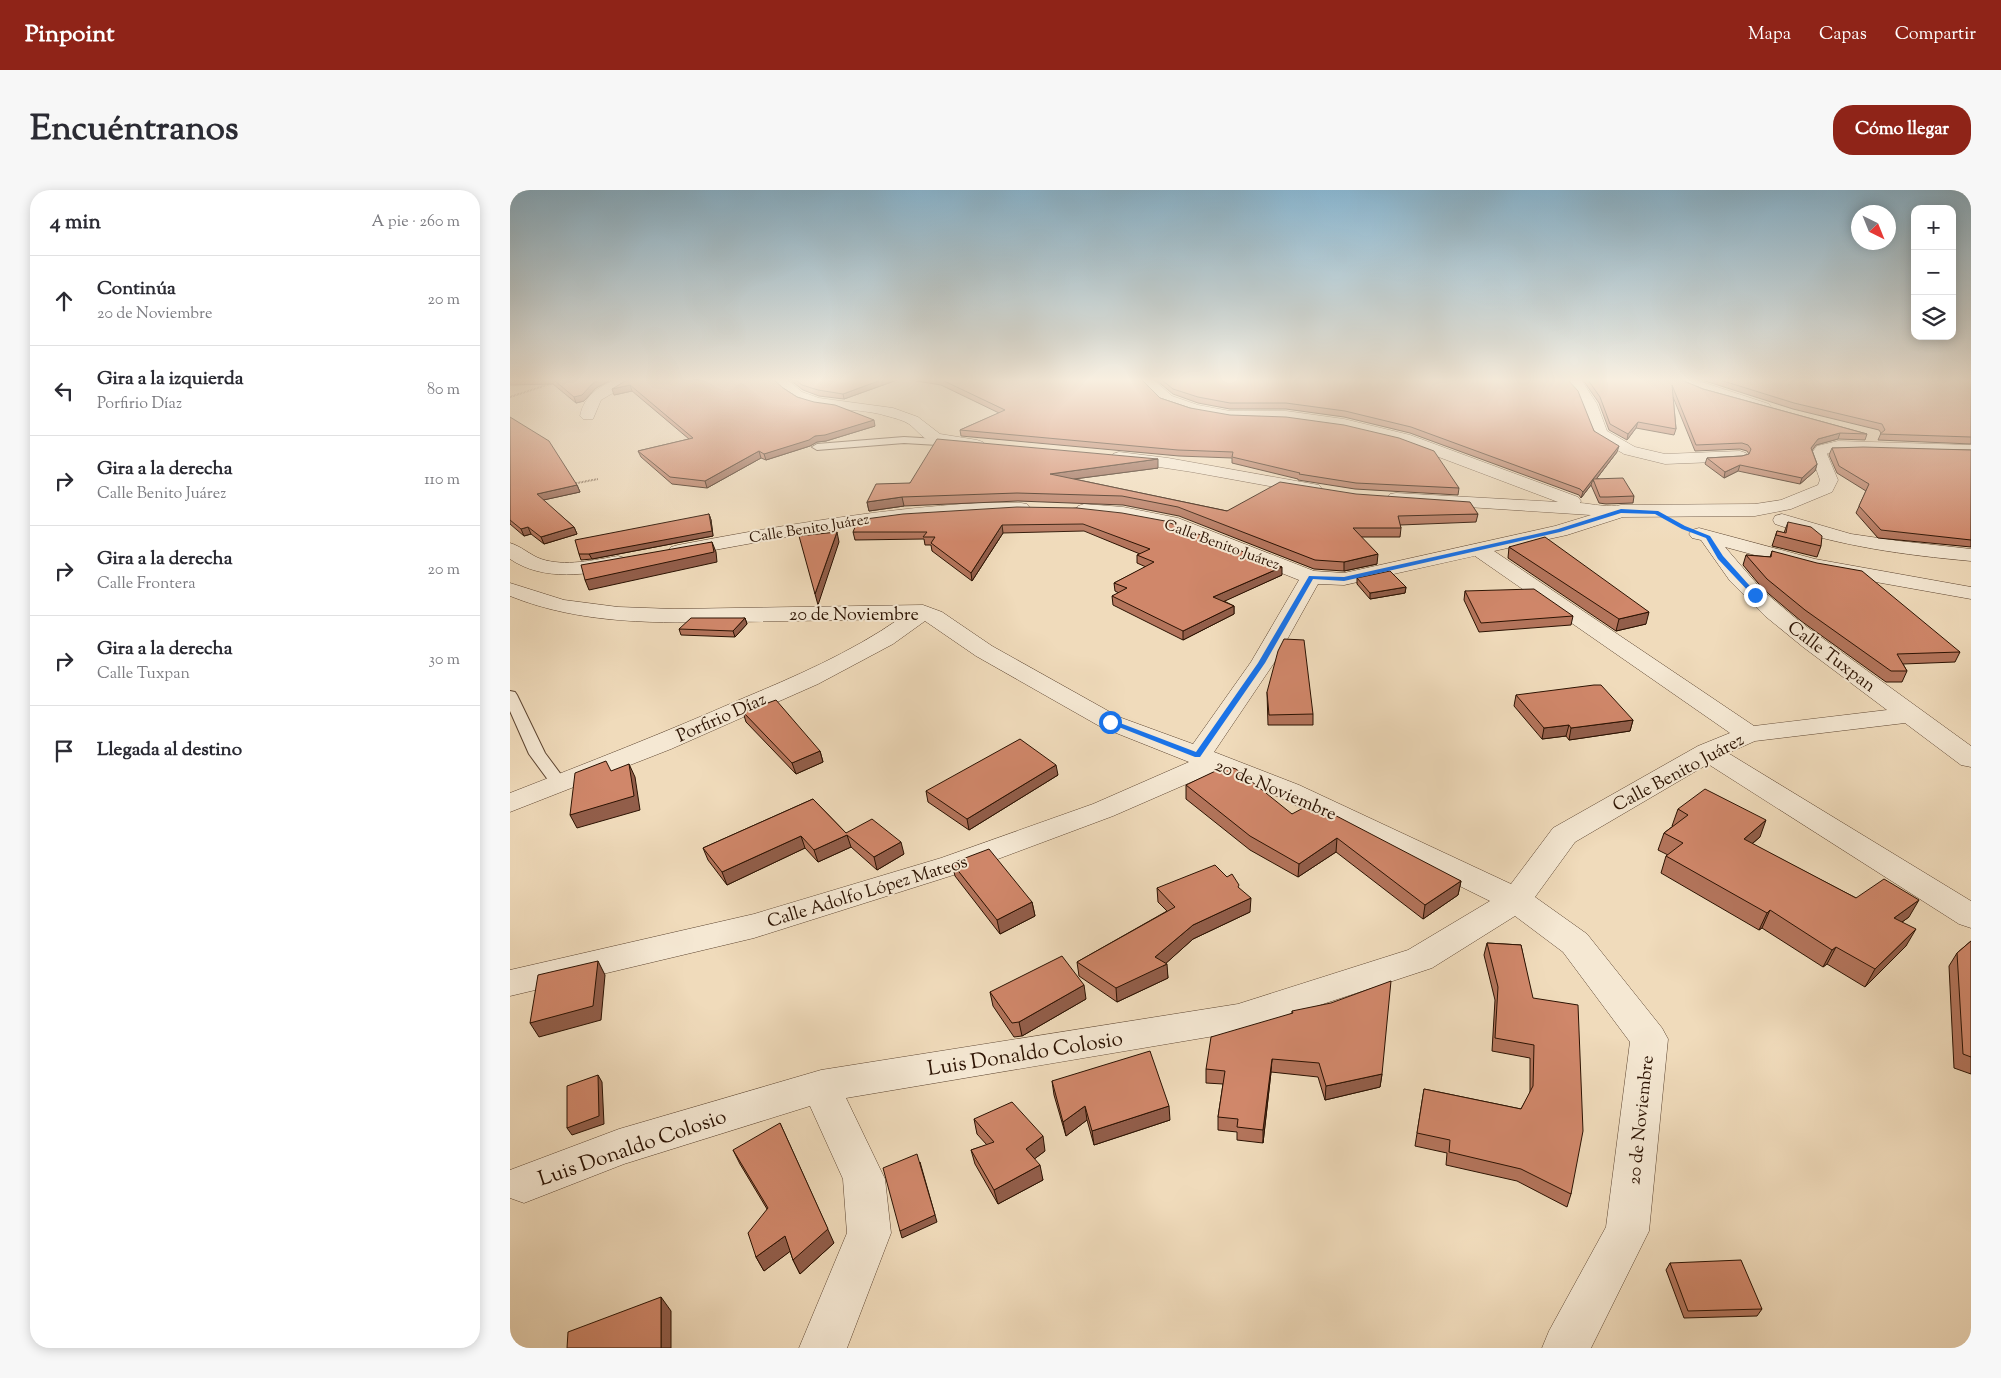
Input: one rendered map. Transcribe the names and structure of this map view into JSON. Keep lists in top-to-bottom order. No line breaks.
{"streets":{"street":["Calle Benito Juárez","20 de Noviembre","Calle Tuxpan","Porfirio Díaz","Calle Adolfo López Mateos","Luis Donaldo Colosio"]},"crossings":[["Calle Benito Juárez","20 de Noviembre"],["Calle Benito Juárez","Calle Tuxpan"],["Calle Benito Juárez","Luis Donaldo Colosio"],["20 de Noviembre","Porfirio Díaz"],["20 de Noviembre","Calle Adolfo López Mateos"],["20 de Noviembre","Luis Donaldo Colosio"]],"north":"bottom right","page":{"header":"Pinpoint","nav":["Mapa","Capas","Compartir"],"title":"Encuéntranos","buttons":"Cómo llegar","heading":["4 min","A pie · 260 m"],"map_buttons":["+","−"],"list":[["Continúa","20 de Noviembre","20 m"],["Gira a la izquierda","Porfirio Díaz","80 m"],["Gira a la derecha","Calle Benito Juárez","110 m"],["Gira a la derecha","Calle Frontera","20 m"],["Gira a la derecha","Calle Tuxpan","30 m"],"Llegada al destino"]}}
